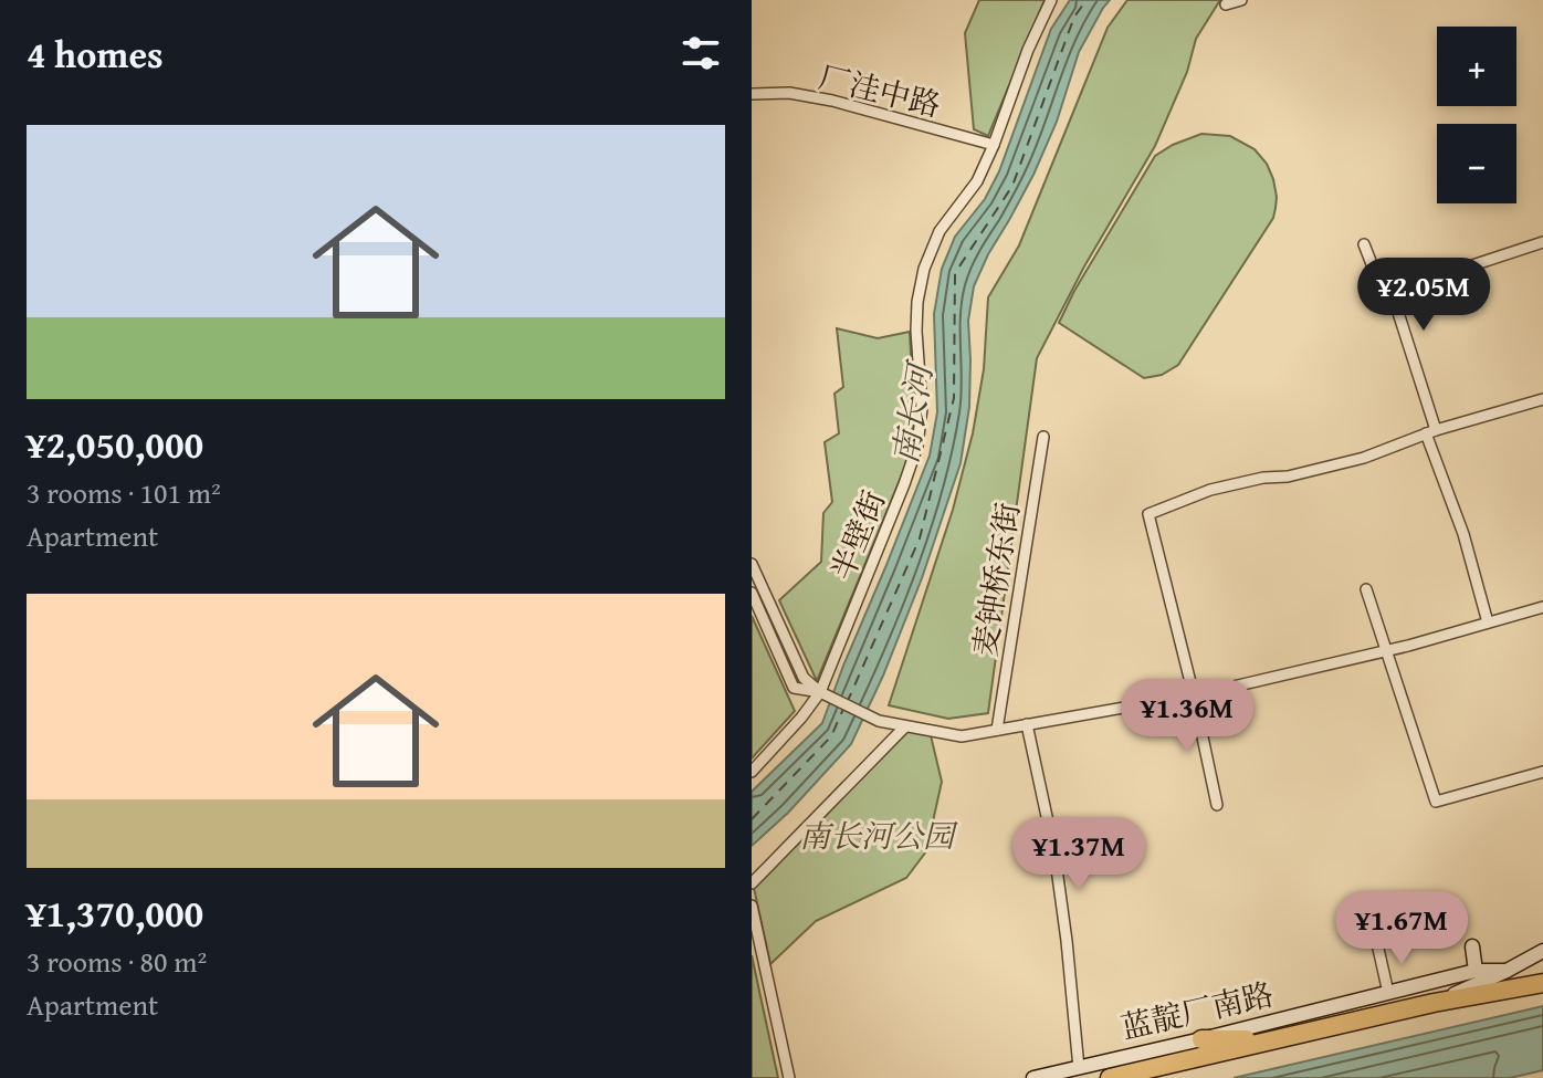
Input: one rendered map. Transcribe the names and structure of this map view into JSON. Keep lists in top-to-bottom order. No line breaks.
{"streets":{"highway":["蓝靛厂南路"],"street":["厂洼中路","半壁街","麦钟桥东街"]},"crossings":[["厂洼中路","半壁街"]],"water":["南长河"],"parks":["南长河公园"],"page":{"heading":"4 homes","map_buttons":["+","−"],"list":[{"name":"¥2,050,000","note":"3 rooms · 101 m² · Apartment"},{"name":"¥1,370,000","note":"3 rooms · 80 m² · Apartment"}],"price":["¥2.05M","¥1.36M","¥1.37M","¥1.67M"]}}
